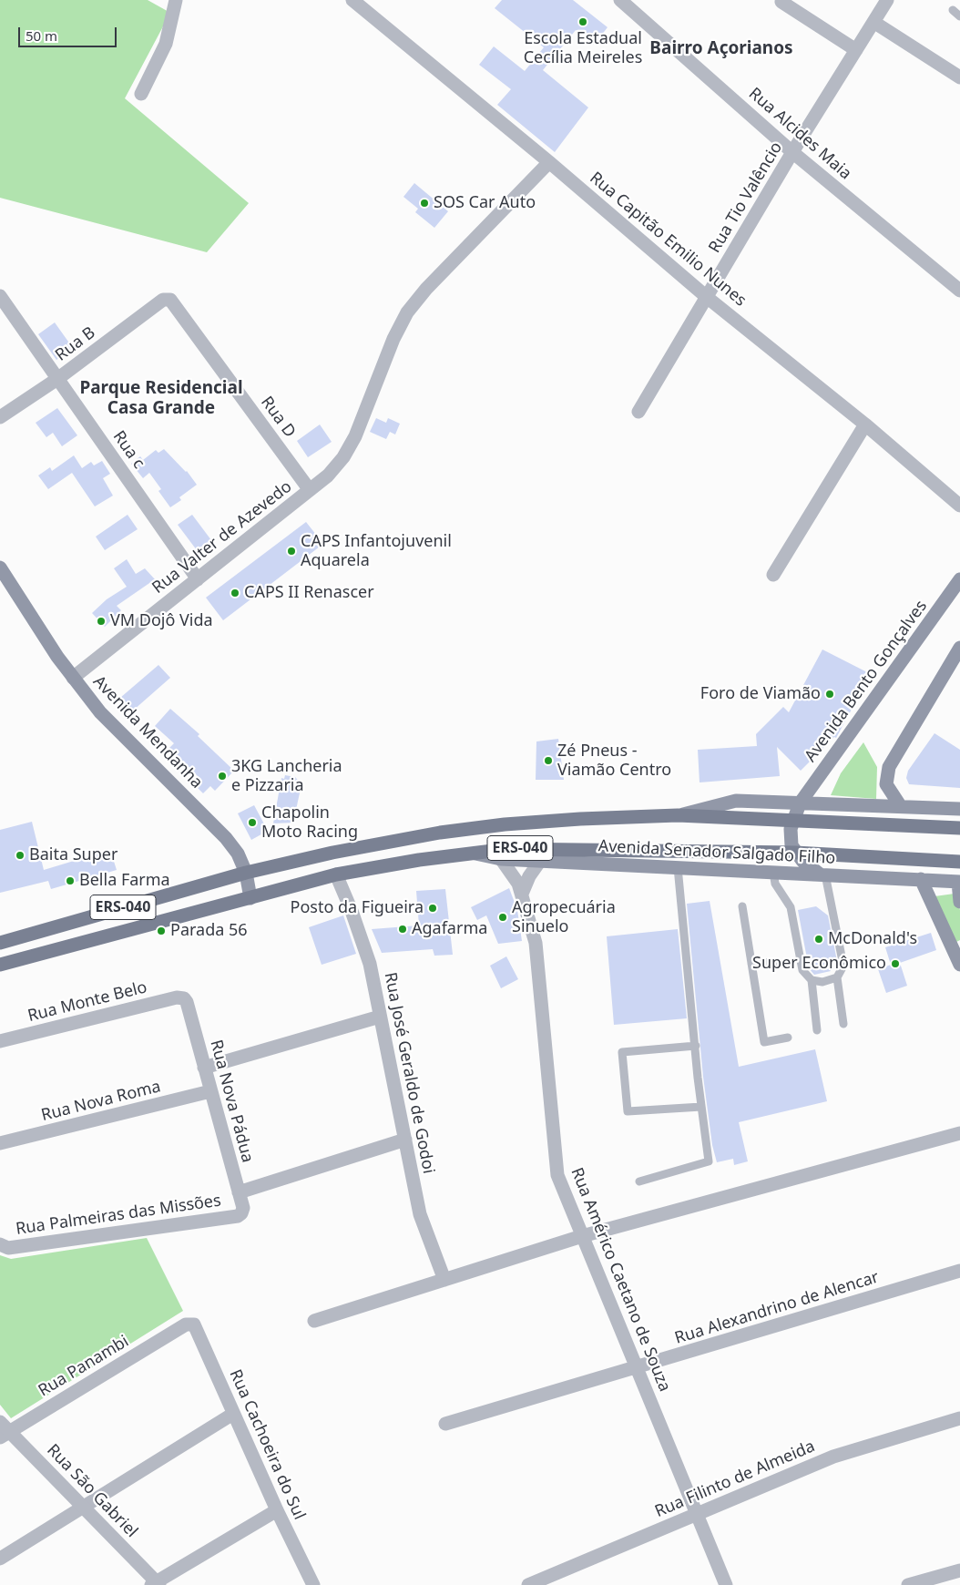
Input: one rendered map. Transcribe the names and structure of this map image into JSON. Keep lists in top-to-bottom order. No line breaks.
{"streets":{"main road":["Avenida Bento Gonçalves","Avenida Mendanha","ERS-040","Avenida Senador Salgado Filho"],"street":["Rua Alcides Maia","Rua Tio Valêncio","Rua Capitão Emilio Nunes","Rua B","Rua D","Rua c","Rua Valter de Azevedo","Rua Monte Belo","Rua José Geraldo de Godoi","Rua Nova Roma","Rua Nova Pádua","Rua Palmeiras das Missões","Rua Américo Caetano de Souza","Rua Alexandrino de Alencar","Rua Panambi","Rua Cachoeira do Sul","Rua Filinto de Almeida","Rua São Gabriel"]},"crossings":[["Rua Alcides Maia","Rua Tio Valêncio"],["Rua Tio Valêncio","Rua Capitão Emilio Nunes"],["Rua Capitão Emilio Nunes","Rua Valter de Azevedo"],["Rua B","Rua D"],["Rua B","Rua c"],["Rua D","Rua Valter de Azevedo"],["Rua c","Rua Valter de Azevedo"],["Rua Valter de Azevedo","Avenida Mendanha"],["Avenida Bento Gonçalves","Avenida Senador Salgado Filho"],["Avenida Mendanha","Avenida Senador Salgado Filho"],["Avenida Senador Salgado Filho","Rua José Geraldo de Godoi"],["Avenida Senador Salgado Filho","Rua Américo Caetano de Souza"],["Rua Monte Belo","Rua Nova Pádua"],["Rua Nova Roma","Rua Nova Pádua"],["Rua Nova Pádua","Rua Palmeiras das Missões"],["Rua Américo Caetano de Souza","Rua Alexandrino de Alencar"],["Rua Américo Caetano de Souza","Rua Filinto de Almeida"],["Rua Panambi","Rua Cachoeira do Sul"],["Rua Panambi","Rua São Gabriel"]],"districts":["Bairro Açorianos","Parque Residencial Casa Grande"],"places":["Escola Estadual Cecília Meireles","SOS Car Auto","CAPS Infantojuvenil Aquarela","CAPS II Renascer","VM Dojô Vida","Foro de Viamão","Zé Pneus - Viamão Centro","3KG Lancheria e Pizzaria","Chapolin Moto Racing","Baita Super","Bella Farma","Posto da Figueira","Agropecuária Sinuelo","Agafarma","Parada 56","McDonald's","Super Econômico"],"scale_bar":"50 m"}
